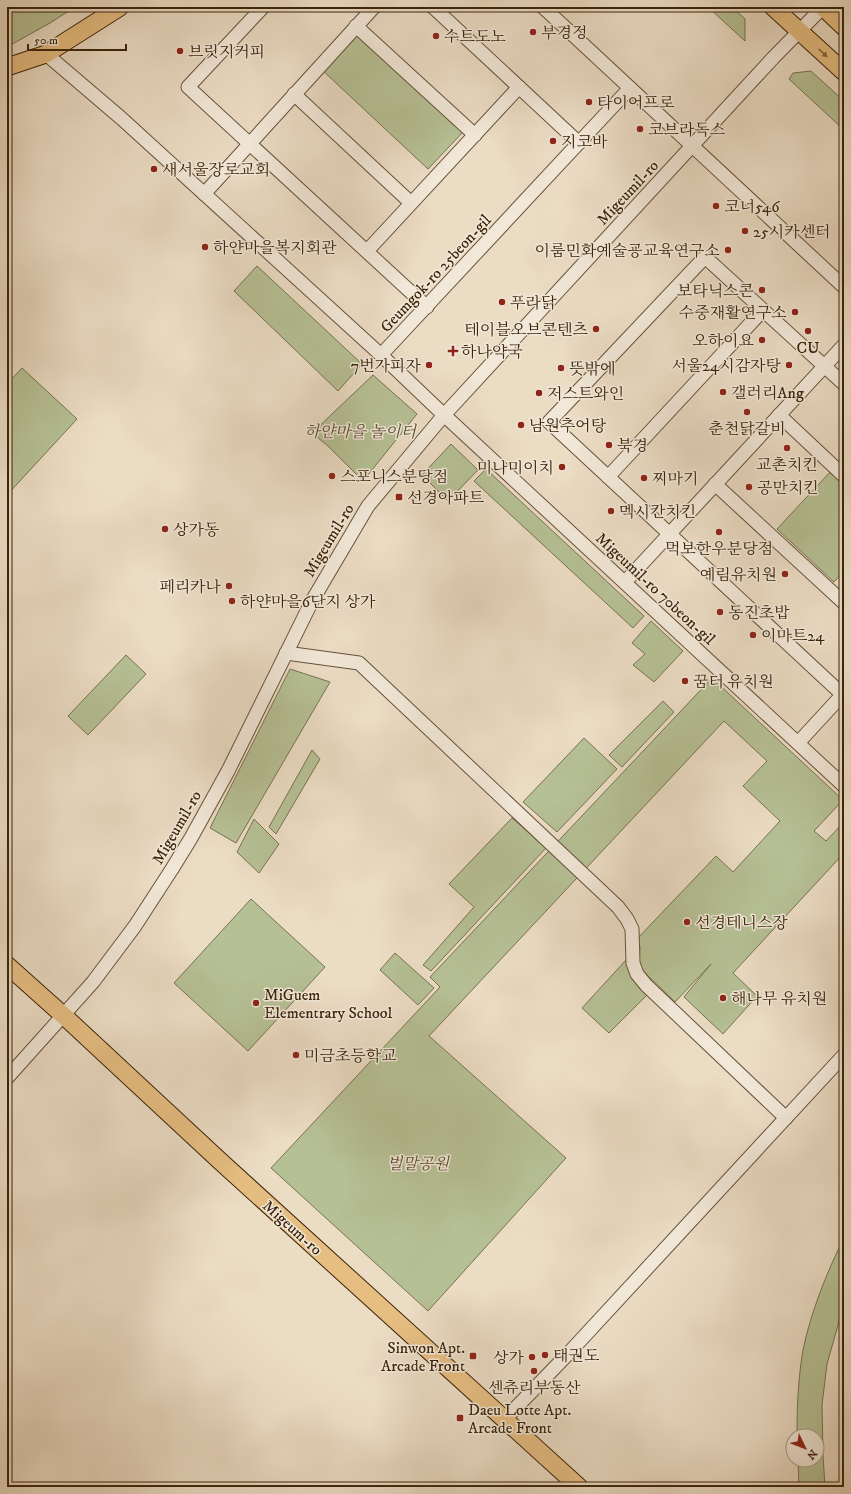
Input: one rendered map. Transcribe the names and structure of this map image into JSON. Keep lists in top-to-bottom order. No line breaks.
{"streets":{"main road":["Migeum-ro"],"street":["Migeumil-ro","Geumgok-ro 25beon-gil","Migeumil-ro 70beon-gil"]},"crossings":[["Migeumil-ro","Geumgok-ro 25beon-gil"],["Migeumil-ro","Migeumil-ro 70beon-gil"],["Migeumil-ro","Migeum-ro"],["Geumgok-ro 25beon-gil","Migeumil-ro 70beon-gil"]],"parks":["하얀마을 놀이터","벌말공원"],"places":{"other":["부경정","수트도노","브릿지커피","타이어프로","코브라독스","지코바","새서울장로교회","코너546","25시카센터","하얀마을복지회관","이룸민화예술굥교육연구소","보타닉스콘","푸라닭","수중재활연구소","테이블오브콘텐츠","CU","오하이요","7번가피자","서울24시감자탕","뜻밖에","갤러리Ang","저스트와인","춘천닭갈비","남원추어탕","북경","교촌치킨","미나미이치","스포니스분당점","찌마기","공만치킨","멕시칸치킨","상가동","먹보한우분당점","예림유치원","페리카나","하얀마을6단지 상가","동진초밥","이마트24","꿈터 유치원","선경테니스장","해나무 유치원","MiGuem Elementrary School","미금초등학교","태권도","상가","센츄리부동산"],"health":["하나약국"],"transit":["선경아파트","Sinwon Apt. Arcade Front","Daeu Lotte Apt. Arcade Front"]},"scale_bar":"50 m","north":"bottom right"}
